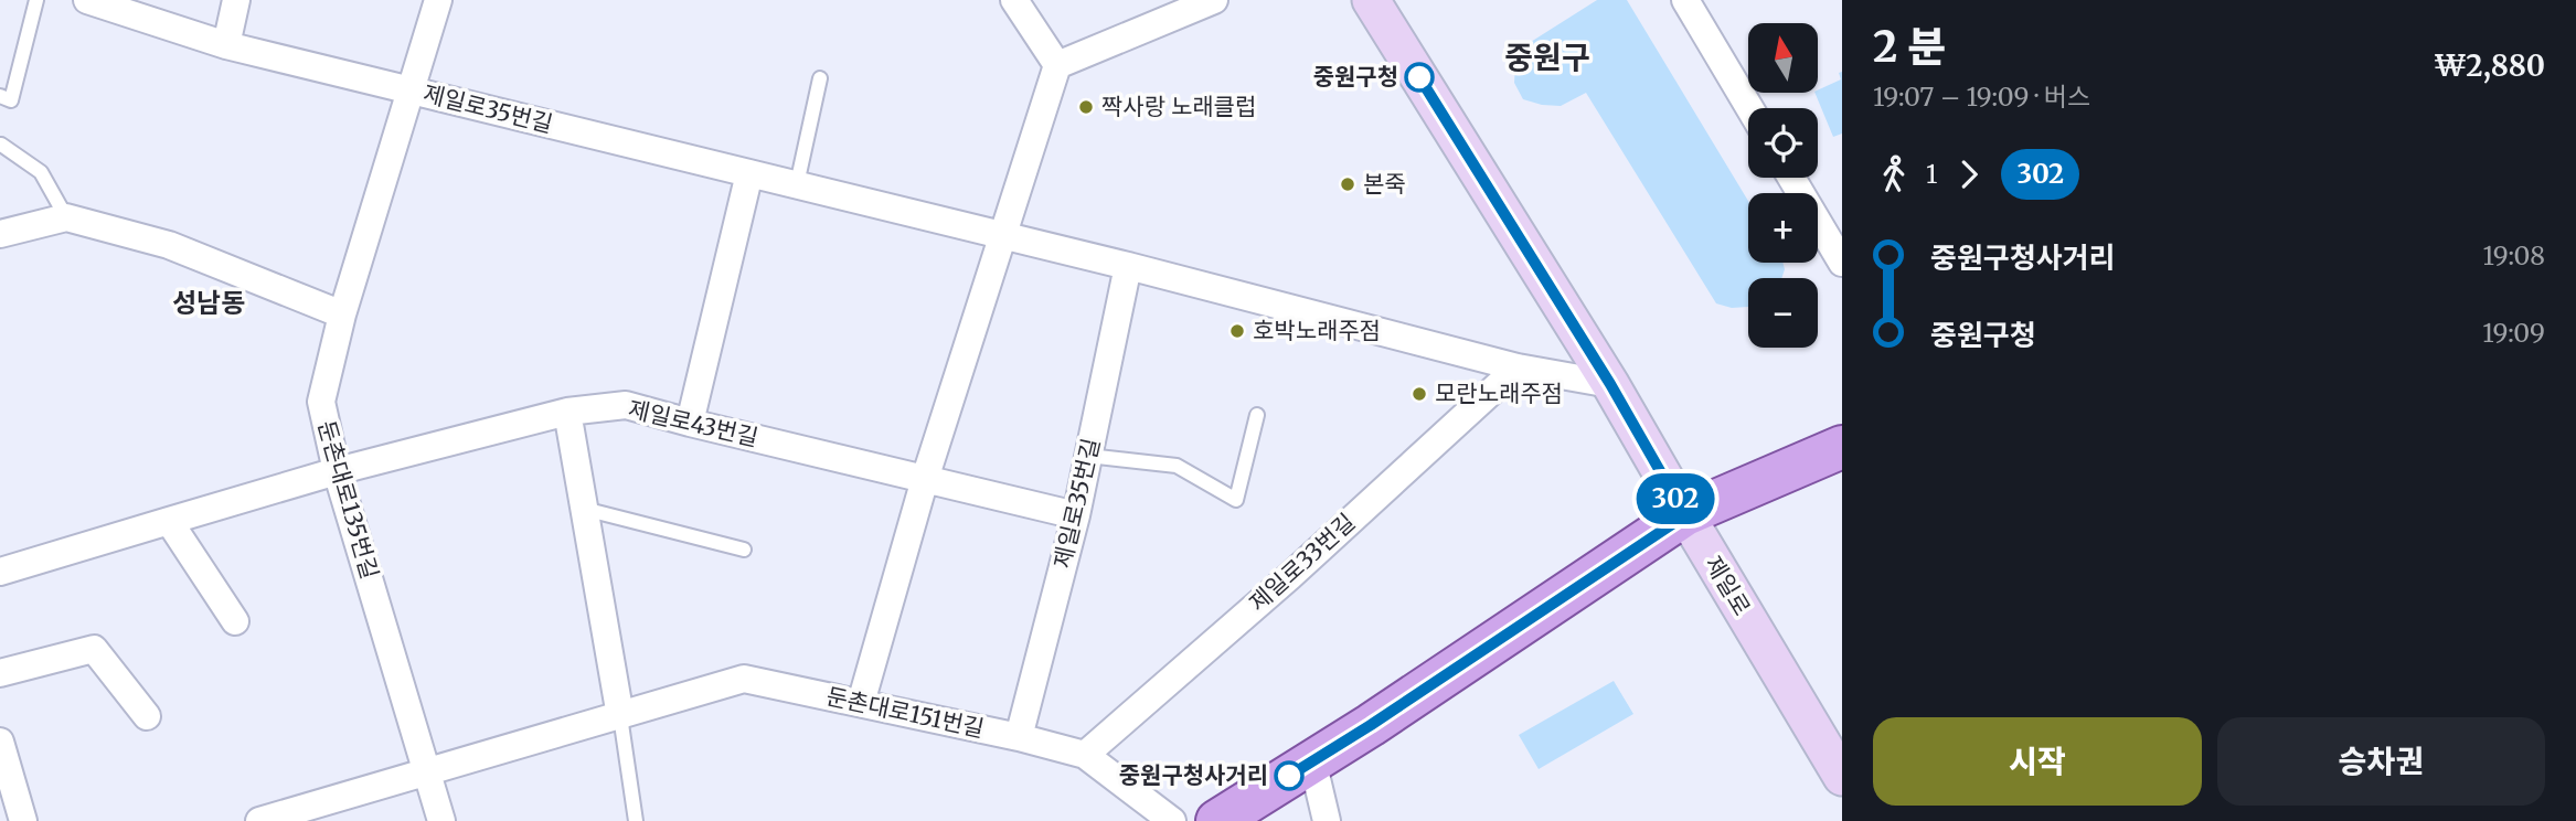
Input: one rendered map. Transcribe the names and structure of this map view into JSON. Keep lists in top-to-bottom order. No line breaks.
{"streets":{"main road":["제일로"],"street":["제일로35번길","제일로43번길","둔촌대로135번길","제일로33번길","둔촌대로151번길"]},"crossings":[["제일로35번길","제일로43번길"],["제일로35번길","둔촌대로135번길"],["제일로35번길","제일로33번길"],["제일로35번길","제일로"],["제일로35번길","둔촌대로151번길"],["제일로43번길","둔촌대로135번길"],["둔촌대로135번길","둔촌대로151번길"],["제일로33번길","둔촌대로151번길"]],"districts":["중원구","성남동"],"places":["중원구청","짝사랑 노래클럽","본죽","호박노래주점","모란노래주점","중원구청사거리"],"lines":["bus line 302"],"north":"top","page":{"on_map":"302","heading":["2 분","19:07 – 19:09 · 버스","₩2,880"],"map_buttons":["+","−"],"legs":["1","302"],"list":[{"name":"중원구청사거리","value":"19:08"},{"name":"중원구청","value":"19:09"}],"buttons":["시작","승차권"]}}
